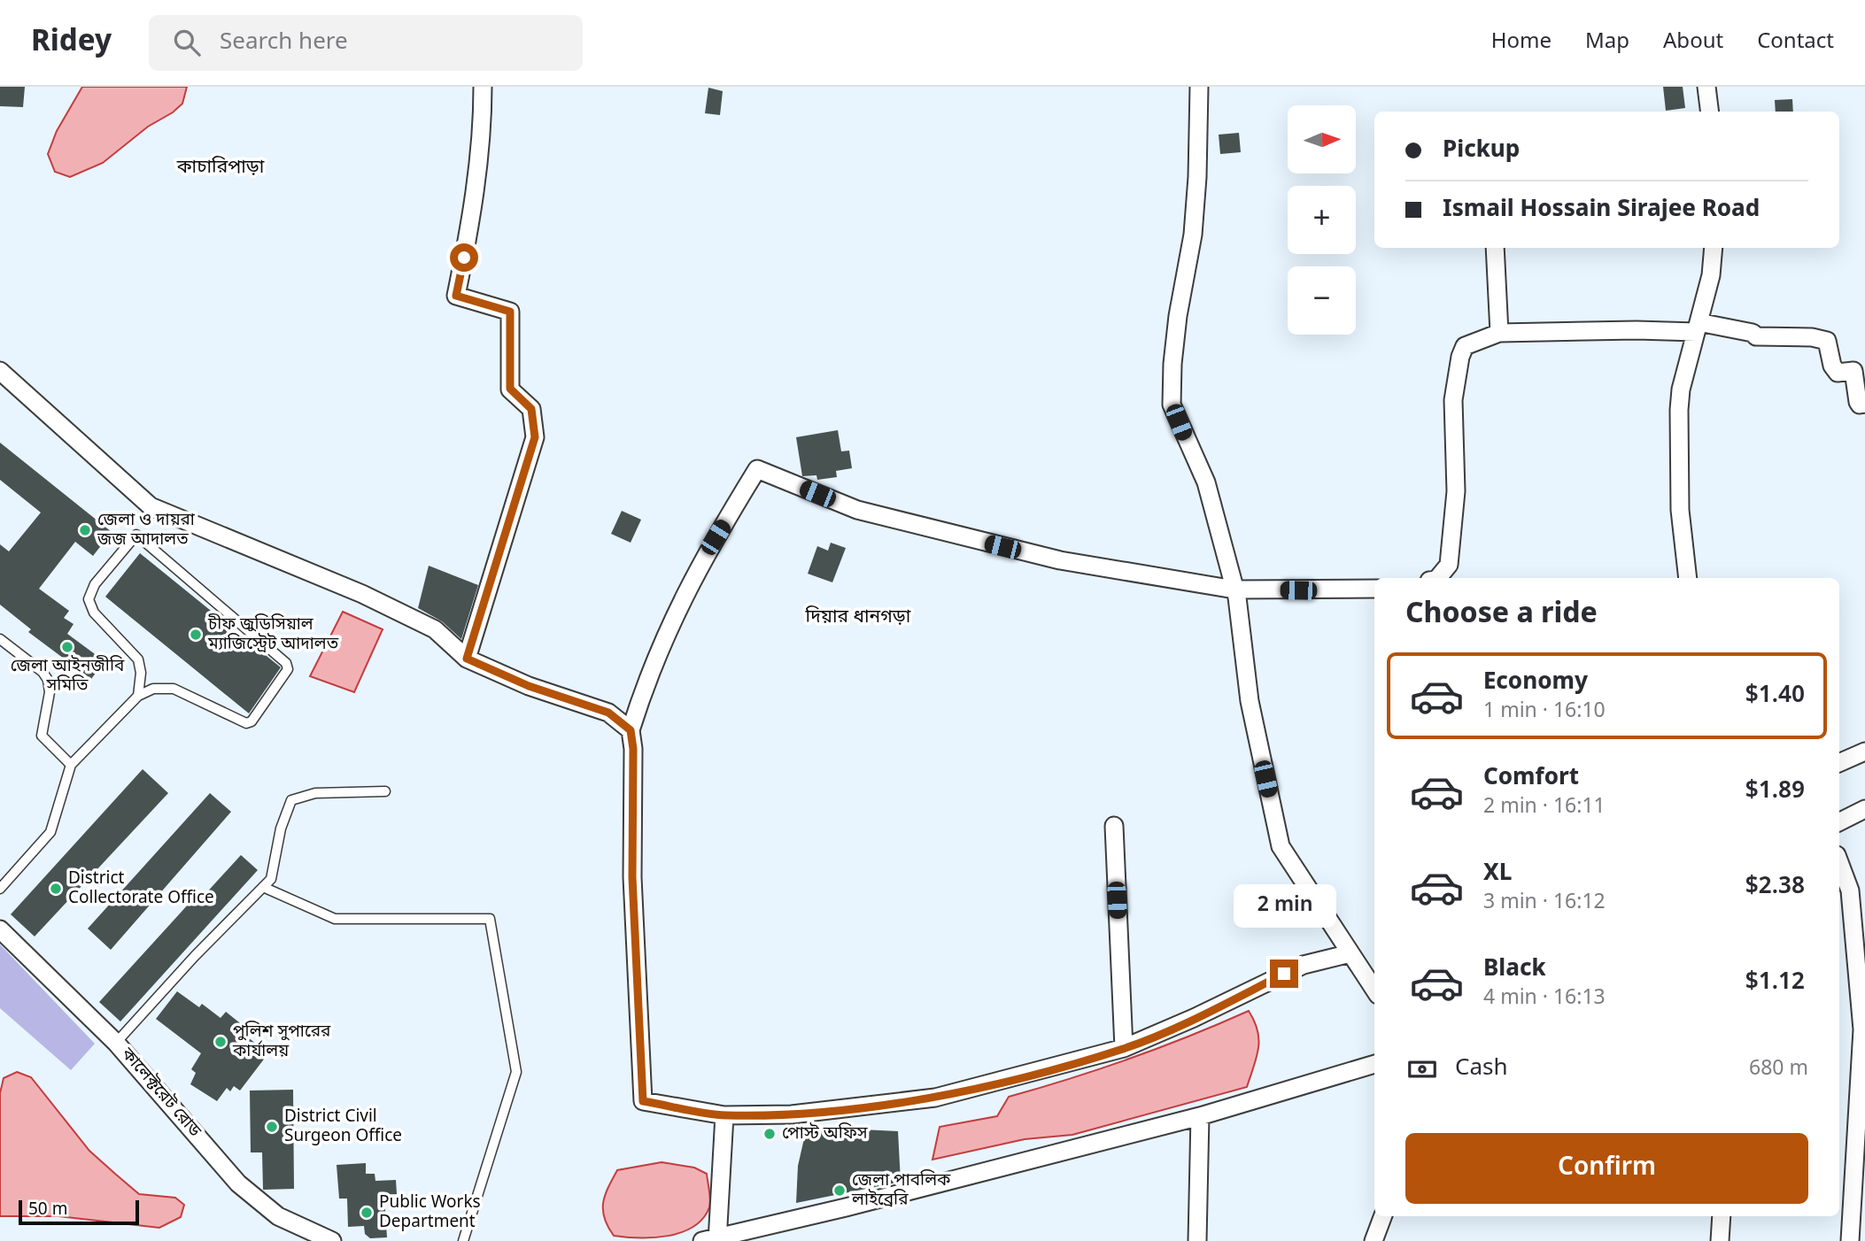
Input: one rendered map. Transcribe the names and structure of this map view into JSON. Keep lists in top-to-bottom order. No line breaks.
{"streets":{"street":["কালেক্টরেট রোড"]},"districts":["কাচারিপাড়া","দিয়ার ধানগড়া"],"places":["জেলা ও দায়রা জজ আদালত","চীফ জুডিসিয়াল ম্যাজিস্ট্রেট আদালত","জেলা আইনজীবি সমিতি","District Collectorate Office","পুলিশ সুপারের কার্যালয়","District Civil Surgeon Office","পোস্ট অফিস","জেলা পাবলিক লাইব্রেরি","Public Works Department"],"scale_bar":"50 m","north":"right","page":{"header":"Ridey","search":"Search here","nav":["Home","Map","About","Contact"],"map_buttons":["+","−"],"banner":["Pickup","Ismail Hossain Sirajee Road"],"heading":"Choose a ride","list":[{"name":"Economy","note":"1 min · 16:10","value":"$1.40"},{"name":"Comfort","note":"2 min · 16:11","value":"$1.89"},{"name":"XL","note":"3 min · 16:12","value":"$2.38"},{"name":"Black","note":"4 min · 16:13","value":"$1.12"}],"bubble":"2 min","pay":["Cash","680 m"],"buttons":"Confirm","scale":"50 m"}}
